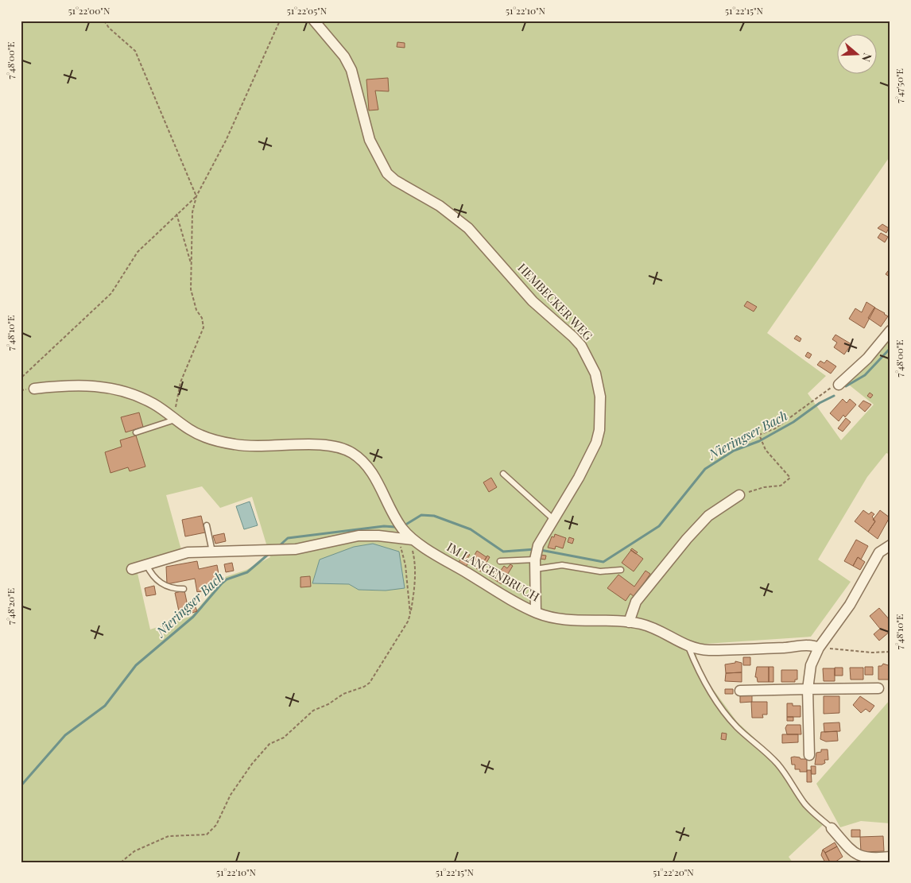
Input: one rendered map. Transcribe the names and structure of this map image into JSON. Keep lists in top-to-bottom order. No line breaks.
{"streets":{"street":["HEMBECKER WEG","IM LANGENBRUCH"]},"water":["Nieringser Bach"],"north":"right","coordinates":["51°22'00\"N","51°22'05\"N","51°22'10\"N","51°22'15\"N","7°48'00\"E","7°47'50\"E","7°48'10\"E","7°48'20\"E","51°22'20\"N"]}
